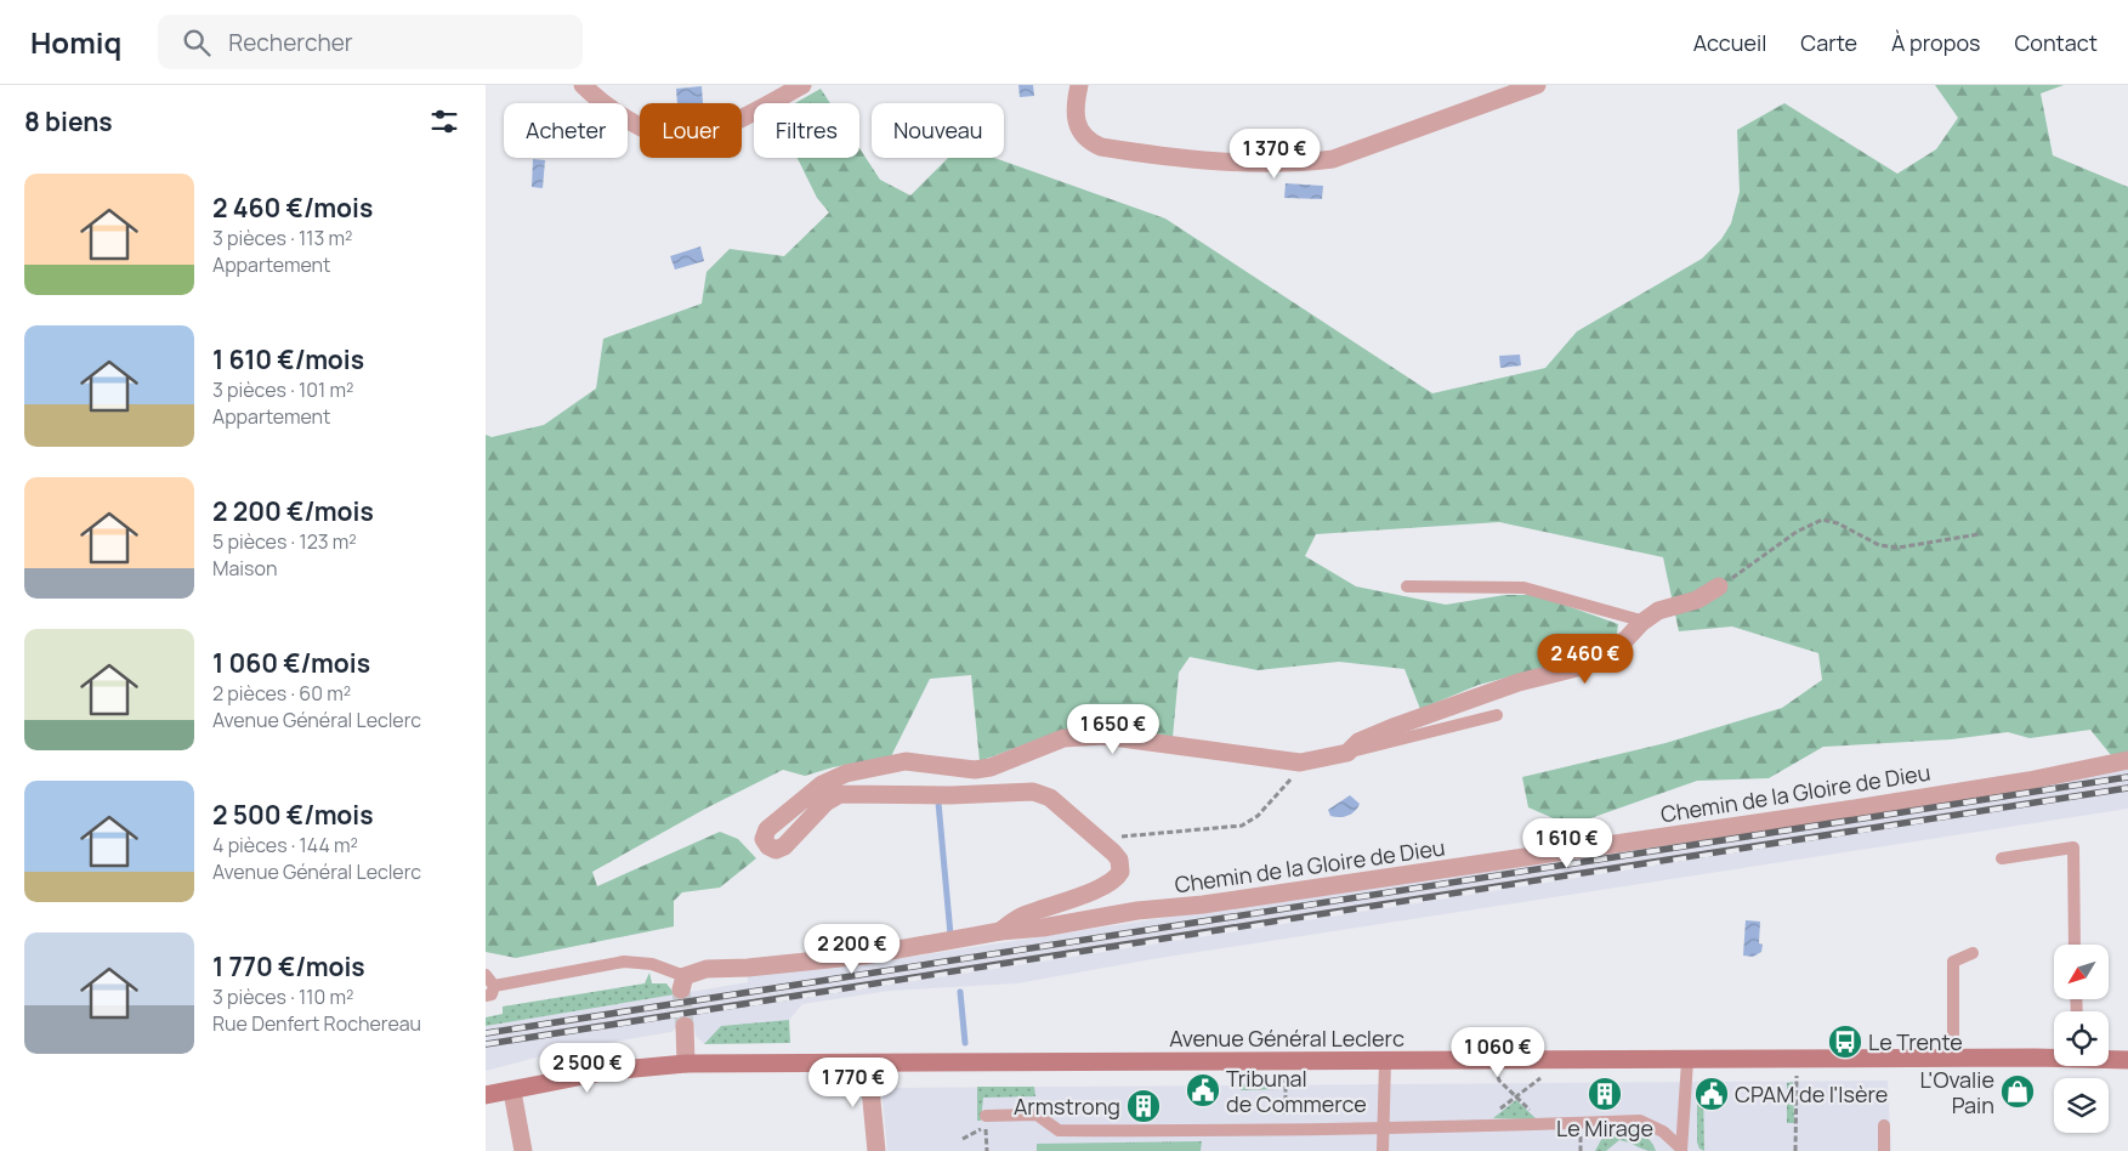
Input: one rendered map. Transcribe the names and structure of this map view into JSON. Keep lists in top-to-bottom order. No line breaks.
{"streets":{"main road":["Avenue Général Leclerc"],"street":["Chemin de la Gloire de Dieu"]},"places":{"bus stop":["Le Trente"],"public building":["Tribunal de Commerce","CPAM de l'Isère"],"shop":["L'Ovalie Pain"],"building":["Le Mirage","Armstrong"]},"north":"bottom left","page":{"header":"Homiq","search":"Rechercher","nav":["Accueil","Carte","À propos","Contact"],"heading":"8 biens","chip":["Acheter","Louer","Filtres","Nouveau"],"price":["1 370 €","2 460 €","1 650 €","1 610 €","2 200 €","1 060 €","2 500 €","1 770 €"],"list":[{"name":"2 460 €/mois","note":"3 pièces · 113 m² · Appartement"},{"name":"1 610 €/mois","note":"3 pièces · 101 m² · Appartement"},{"name":"2 200 €/mois","note":"5 pièces · 123 m² · Maison"},{"name":"1 060 €/mois","note":"2 pièces · 60 m² · Avenue Général Leclerc"},{"name":"2 500 €/mois","note":"4 pièces · 144 m² · Avenue Général Leclerc"},{"name":"1 770 €/mois","note":"3 pièces · 110 m² · Rue Denfert Rochereau"}]}}
